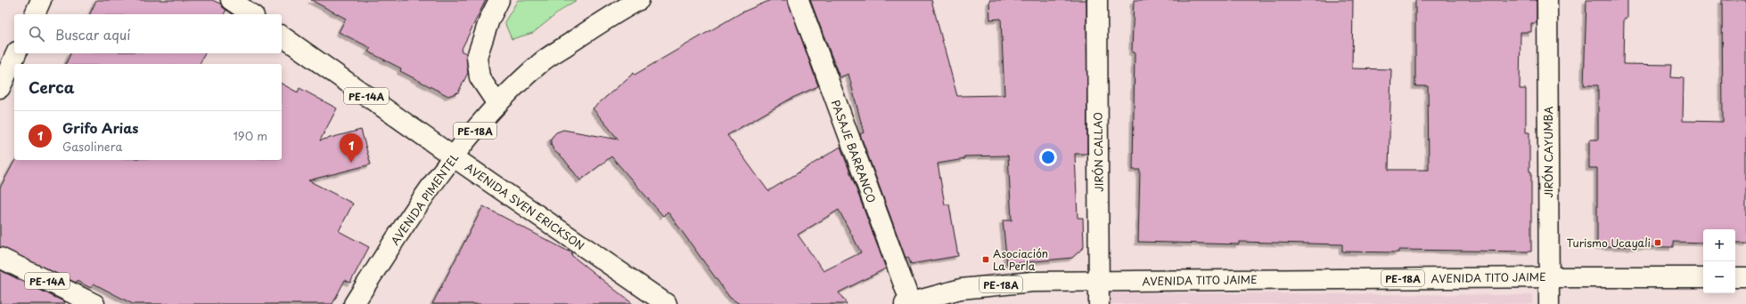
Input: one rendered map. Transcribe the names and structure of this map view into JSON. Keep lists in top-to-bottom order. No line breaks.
{"streets":{"main road":["PE-14A","PE-18A","PASAJE BARRANCO","JIRÓN CALLAO","JIRÓN CAYUMBA","AVENIDA PIMENTEL","AVENIDA SVEN ERICKSON","AVENIDA TITO JAIME"]},"crossings":[["PE-18A","PASAJE BARRANCO"],["PE-18A","JIRÓN CALLAO"],["PE-18A","AVENIDA TITO JAIME"],["JIRÓN CALLAO","AVENIDA TITO JAIME"],["JIRÓN CAYUMBA","AVENIDA TITO JAIME"],["AVENIDA PIMENTEL","AVENIDA SVEN ERICKSON"]],"places":{"transit":["Turismo Ucayali","Asociación La Perla"]},"page":{"search":"Buscar aquí","heading":"Cerca","list":[{"mark":"1","name":"Grifo Arias","note":"Gasolinera","value":"190 m"}],"pins":"1","map_buttons":["+","−"]}}
